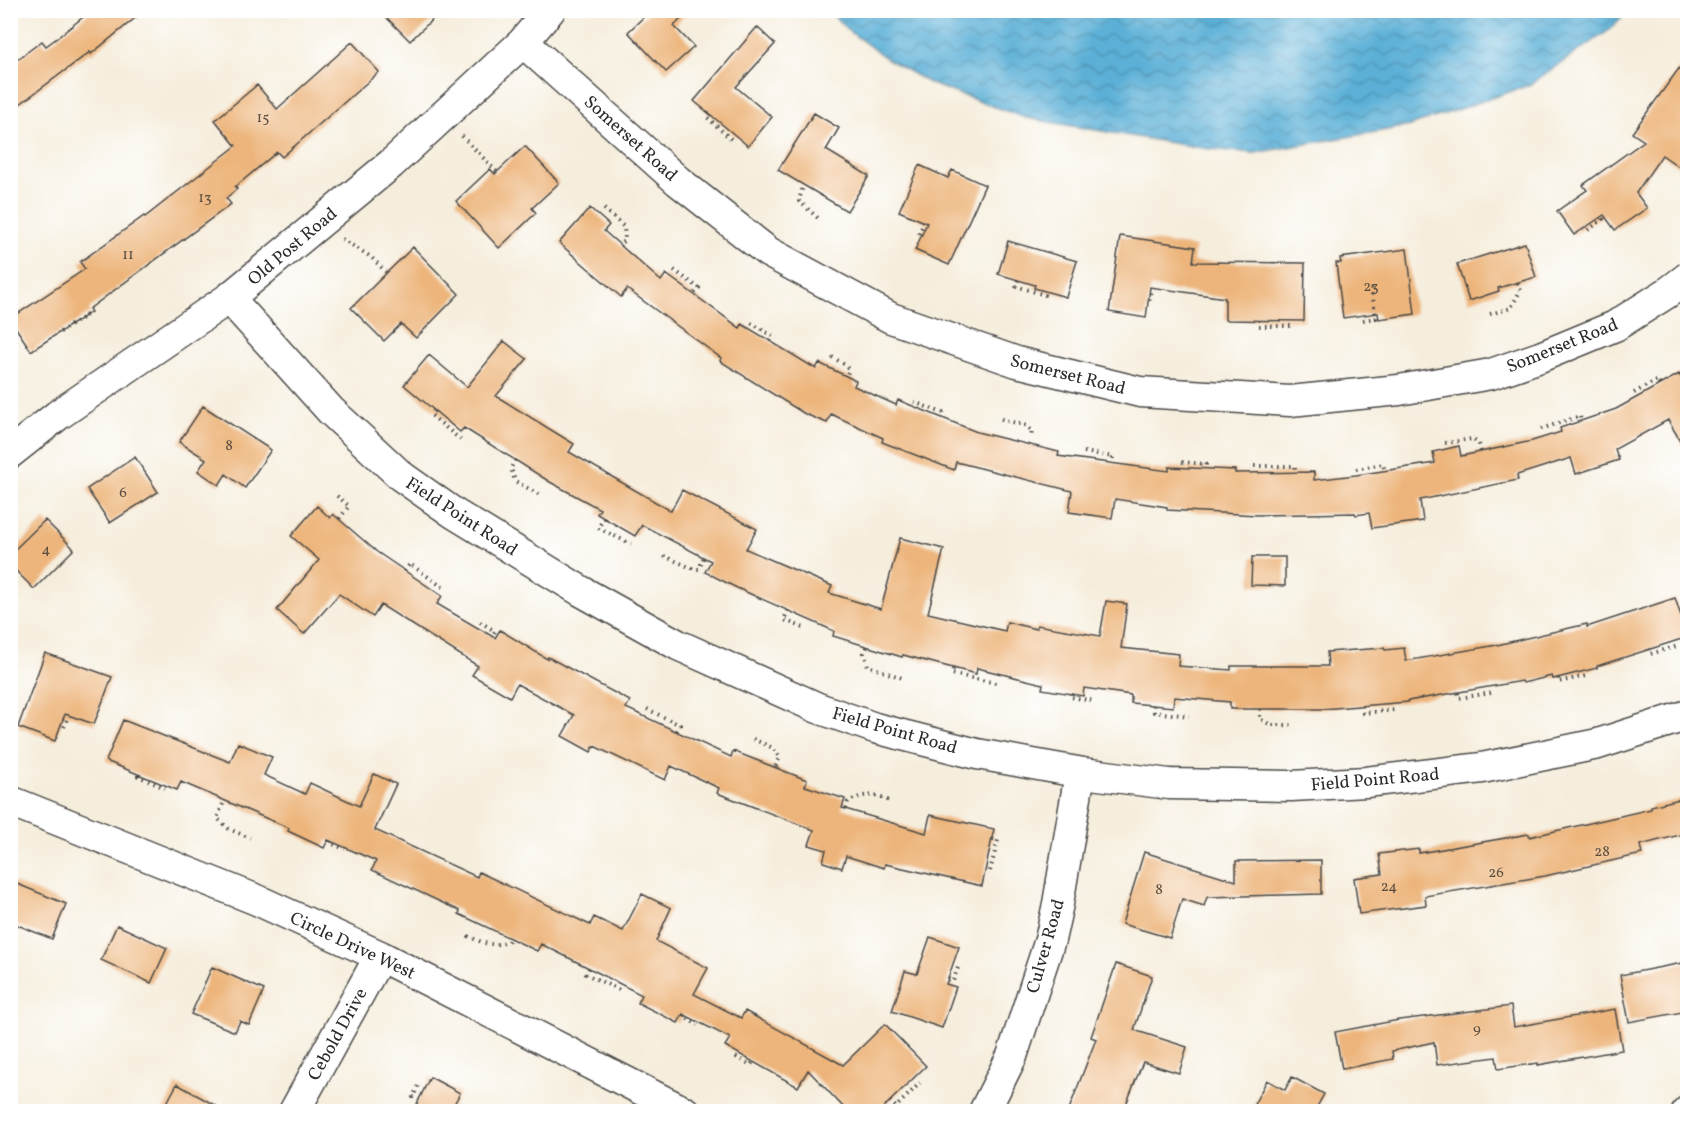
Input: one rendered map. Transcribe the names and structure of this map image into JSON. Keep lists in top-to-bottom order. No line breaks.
{"streets":{"street":["Somerset Road","Old Post Road","Field Point Road","Circle Drive West","Culver Road","Cebold Drive"]},"crossings":[["Somerset Road","Old Post Road"],["Old Post Road","Field Point Road"],["Field Point Road","Culver Road"],["Circle Drive West","Cebold Drive"]],"house_numbers":["15","13","11","23","8","6","4","28","26","24","8","9"]}
